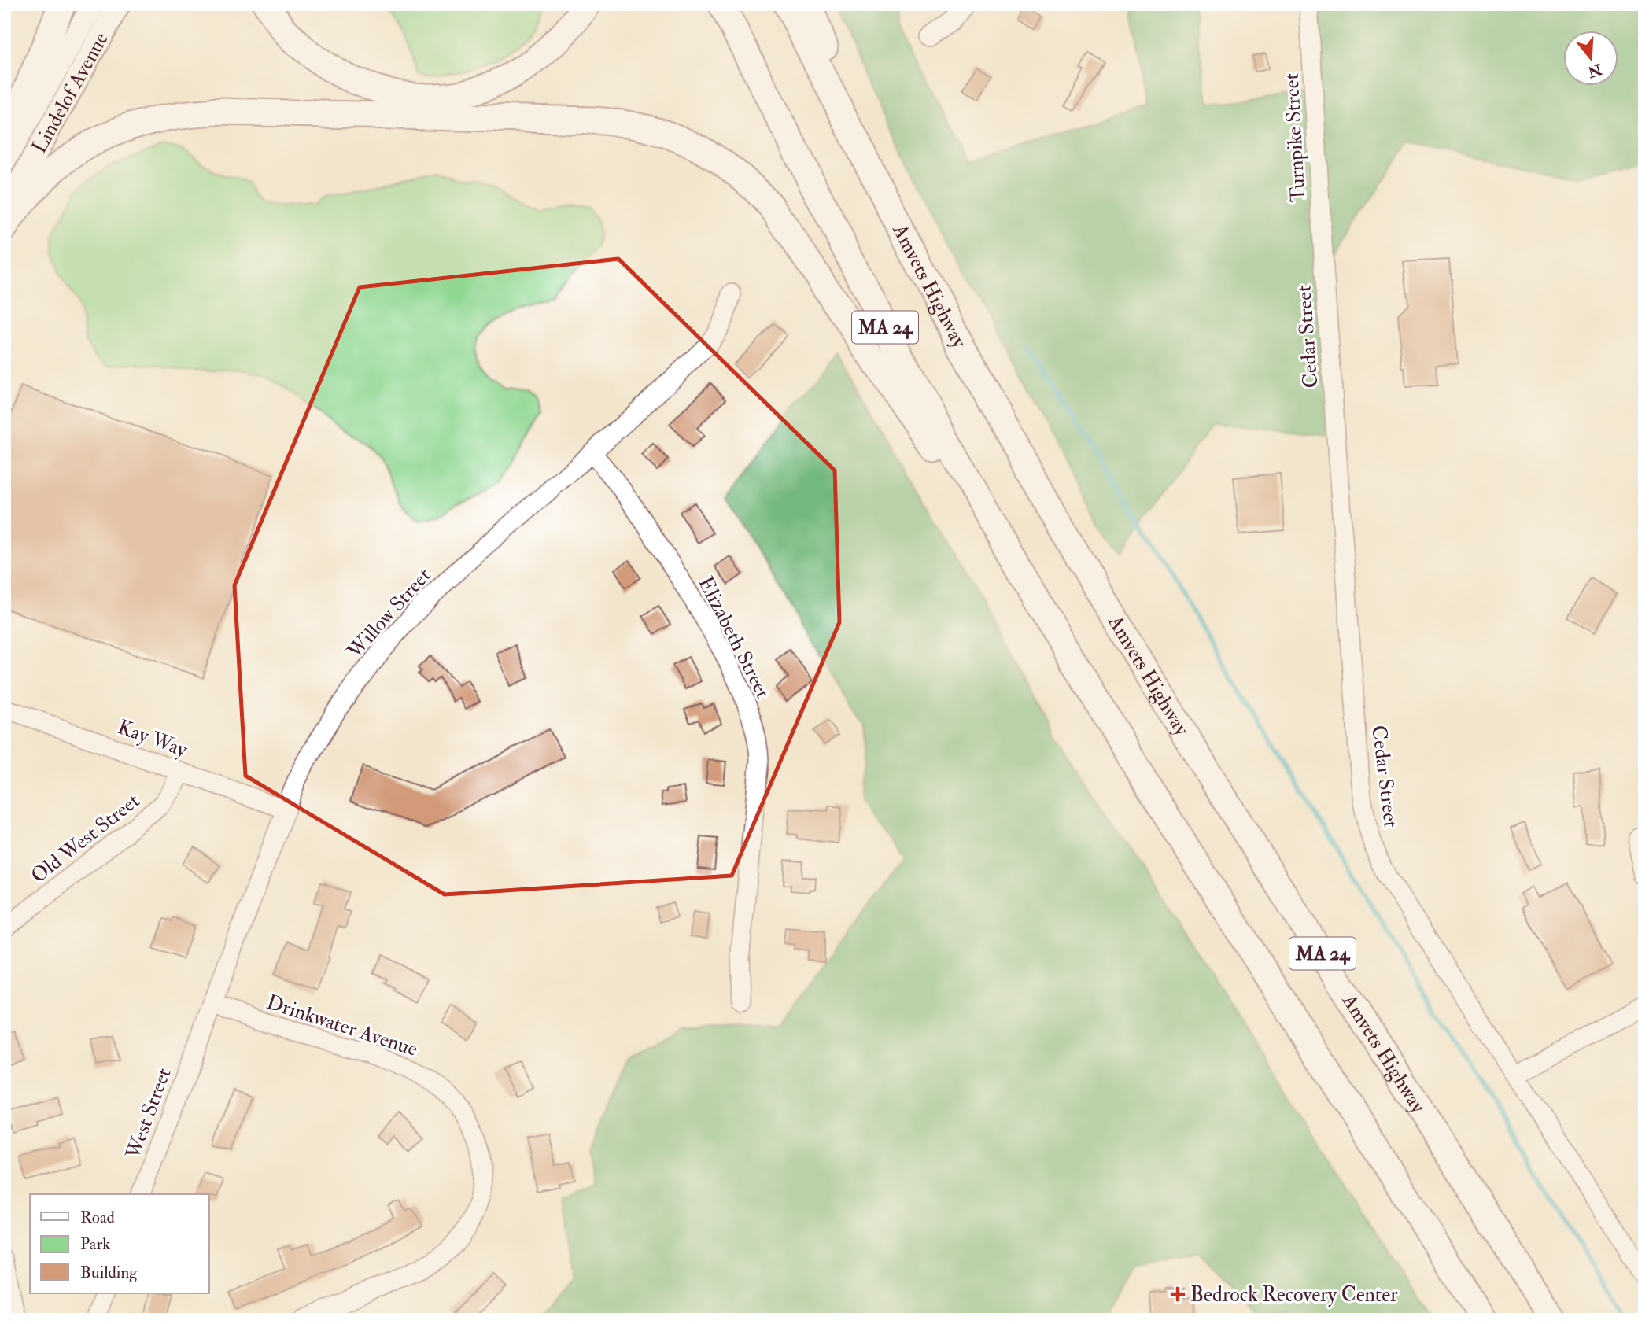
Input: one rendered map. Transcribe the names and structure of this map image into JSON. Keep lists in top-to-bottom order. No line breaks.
{"streets":{"highway":["Amvets Highway","MA 24"],"main road":["Lindelof Avenue"],"street":["Turnpike Street","Cedar Street","Willow Street","Elizabeth Street","Kay Way","Old West Street","Drinkwater Avenue","West Street"]},"crossings":[["Turnpike Street","Cedar Street"],["Willow Street","Elizabeth Street"],["Willow Street","Kay Way"],["Willow Street","Drinkwater Avenue"],["Willow Street","West Street"],["Kay Way","Old West Street"]],"places":{"health":["Bedrock Recovery Center"]},"legend":["Road","Park","Building"],"north":"bottom"}
